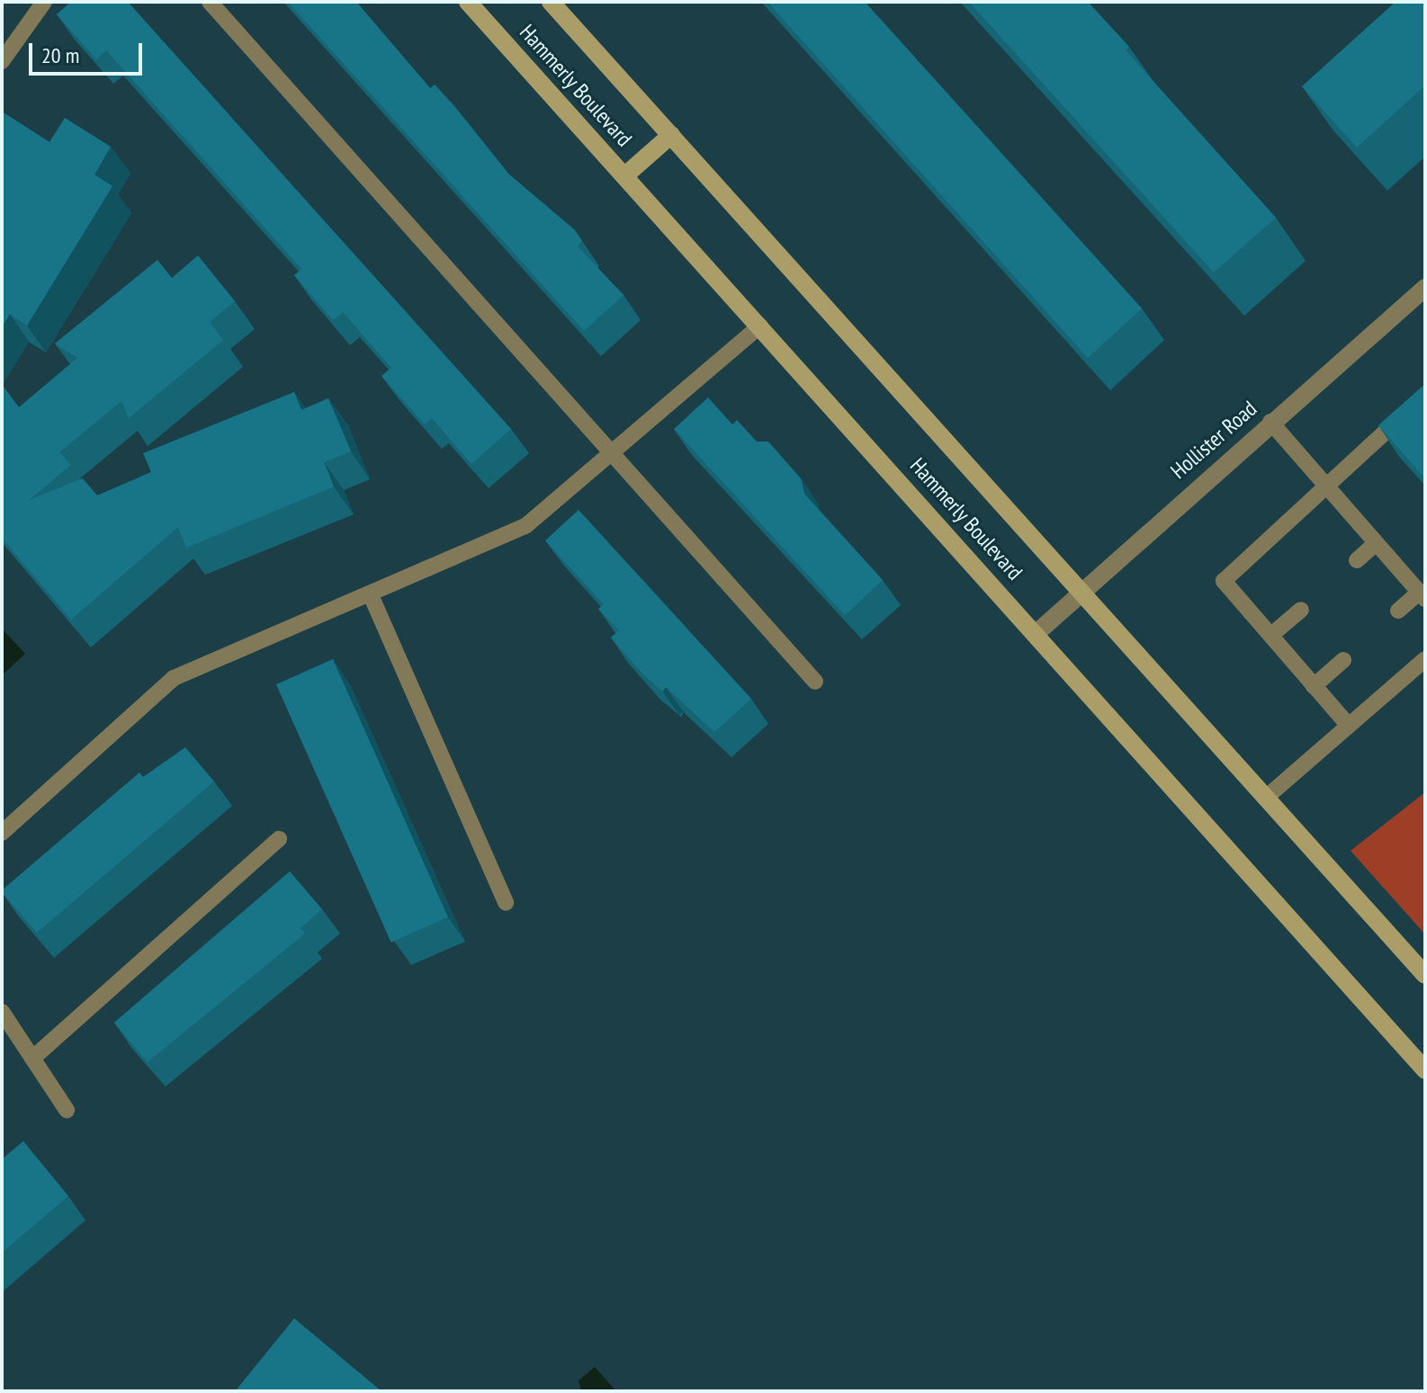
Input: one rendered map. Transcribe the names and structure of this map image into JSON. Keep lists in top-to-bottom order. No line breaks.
{"streets":{"main road":["Hammerly Boulevard"],"street":["Hollister Road"]},"crossings":[["Hammerly Boulevard","Hollister Road"]],"scale_bar":"20 m"}
